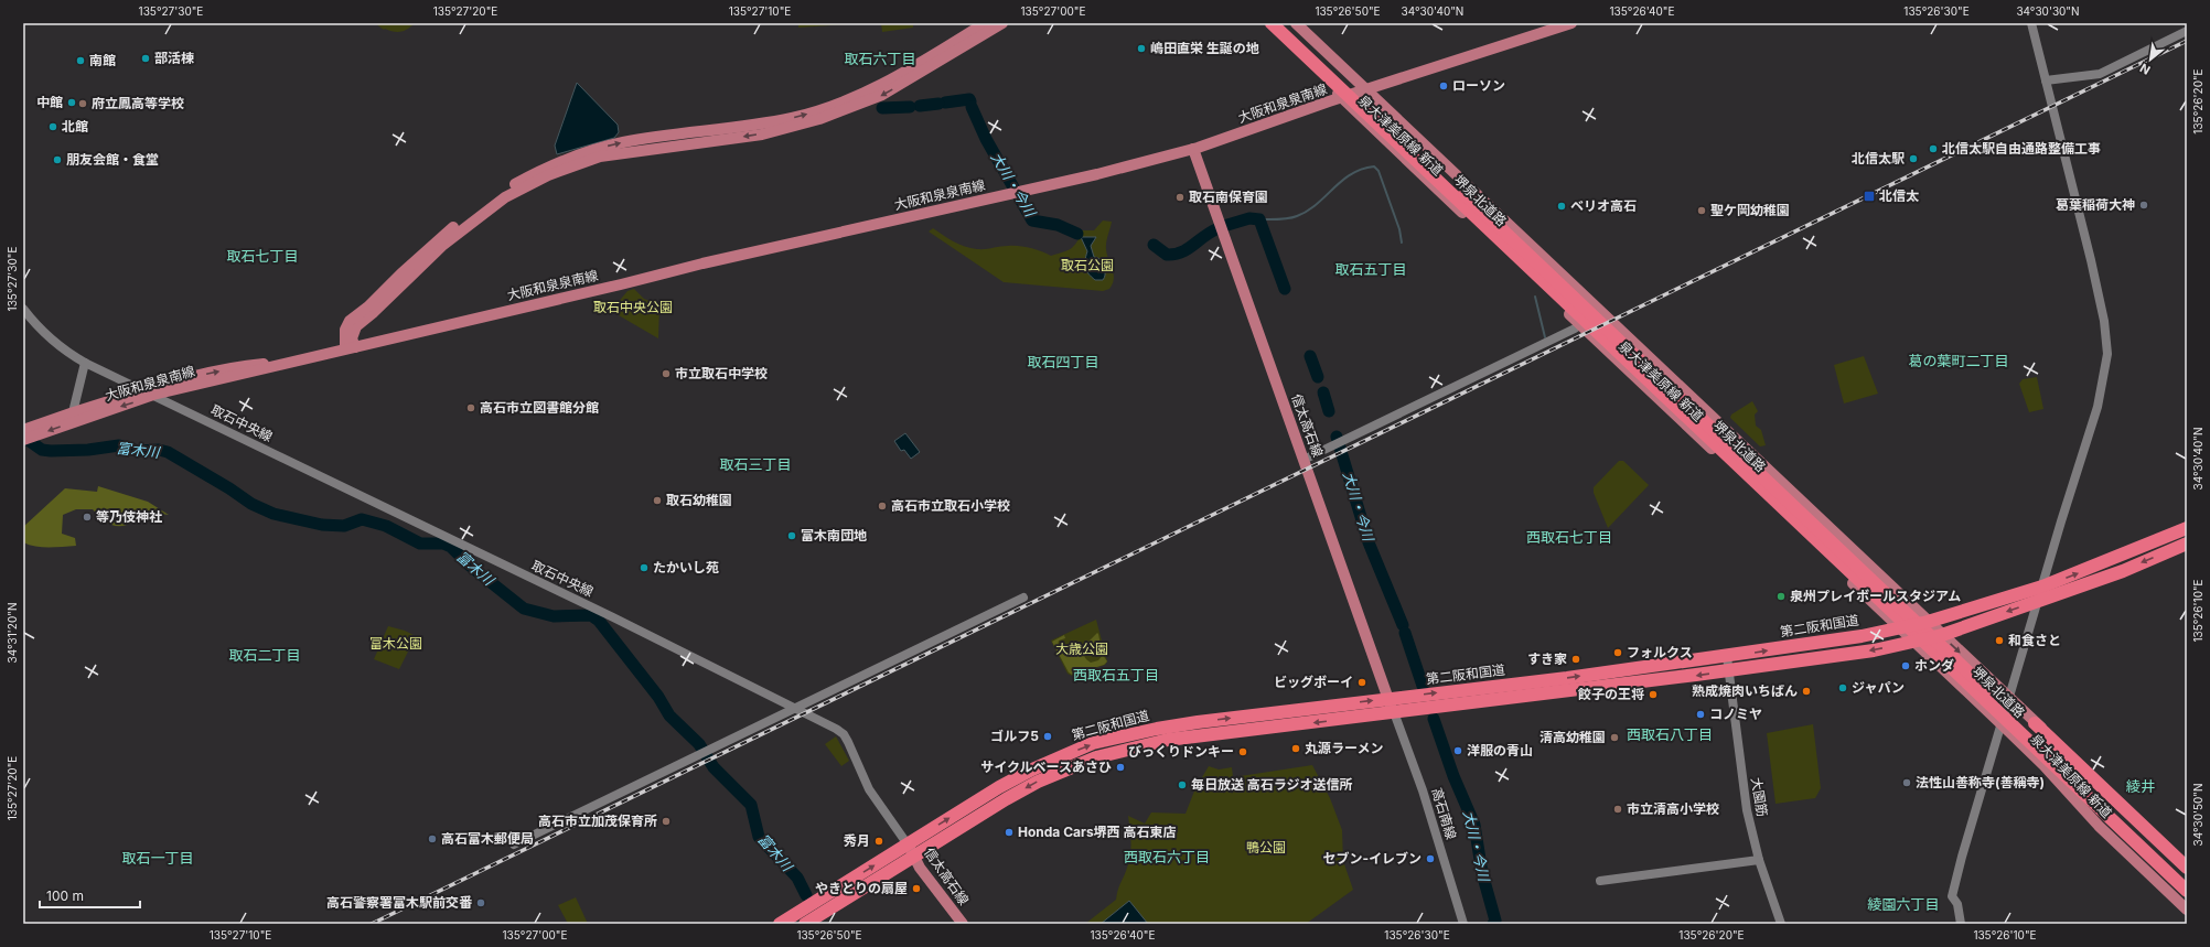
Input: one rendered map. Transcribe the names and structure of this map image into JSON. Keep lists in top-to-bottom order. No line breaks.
{"streets":{"highway":["堺泉北道路","第二阪和国道"],"main road":["大阪和泉泉南線","泉大津美原線 新道","信太高石線"],"street":["取石中央線","大園筋","高石南線"]},"crossings":[["大阪和泉泉南線","泉大津美原線 新道"],["大阪和泉泉南線","取石中央線"],["大阪和泉泉南線","信太高石線"],["泉大津美原線 新道","第二阪和国道"],["取石中央線","信太高石線"],["取石中央線","第二阪和国道"],["信太高石線","第二阪和国道"],["信太高石線","高石南線"],["第二阪和国道","大園筋"],["第二阪和国道","高石南線"]],"districts":["取石六丁目","取石七丁目","取石五丁目","葛の葉町二丁目","取石四丁目","取石三丁目","西取石七丁目","取石二丁目","西取石五丁目","西取石八丁目","綾井","西取石六丁目","取石一丁目","綾園六丁目"],"water":["大川・今川","富木川"],"parks":["取石公園","取石中央公園","富木公園","大歳公園","鴨公園"],"places":{"other":["嶋田直栄 生誕の地","部活棟","南館","ローソン","中館","府立鳳高等学校","北館","北信太駅自由通路整備工事","北信太駅","朋友会館・食堂","取石南保育園","葛葉稲荷大神","ベリオ高石","聖ケ岡幼稚園","市立取石中学校","高石市立図書館分館","取石幼稚園","高石市立取石小学校","等乃伎神社","富木南団地","たかいし苑","泉州プレイボールスタジアム","和食さと","フォルクス","すき家","ホンダ","ビッグボーイ","ジャパン","熟成焼肉いちばん","餃子の王将","コノミヤ","ゴルフ5","清高幼稚園","丸源ラーメン","洋服の青山","びっくりドンキー","サイクルベースあさひ","法性山善称寺(善稱寺)","毎日放送 高石ラジオ送信所","市立清高小学校","高石市立加茂保育所","Honda Cars堺西 高石東店","高石富木郵便局","秀月","セブン-イレブン","やきとりの扇屋","高石警察署富木駅前交番"],"transit":["北信太"]},"scale_bar":"100 m","north":"bottom left","coordinates":["135°27'30\"E","135°27'20\"E","135°27'10\"E","135°27'00\"E","135°26'50\"E","34°30'40\"N","135°26'40\"E","135°26'30\"E","34°30'30\"N","135°26'20\"E","135°26'10\"E","34°31'20\"N","34°30'50\"N"]}
